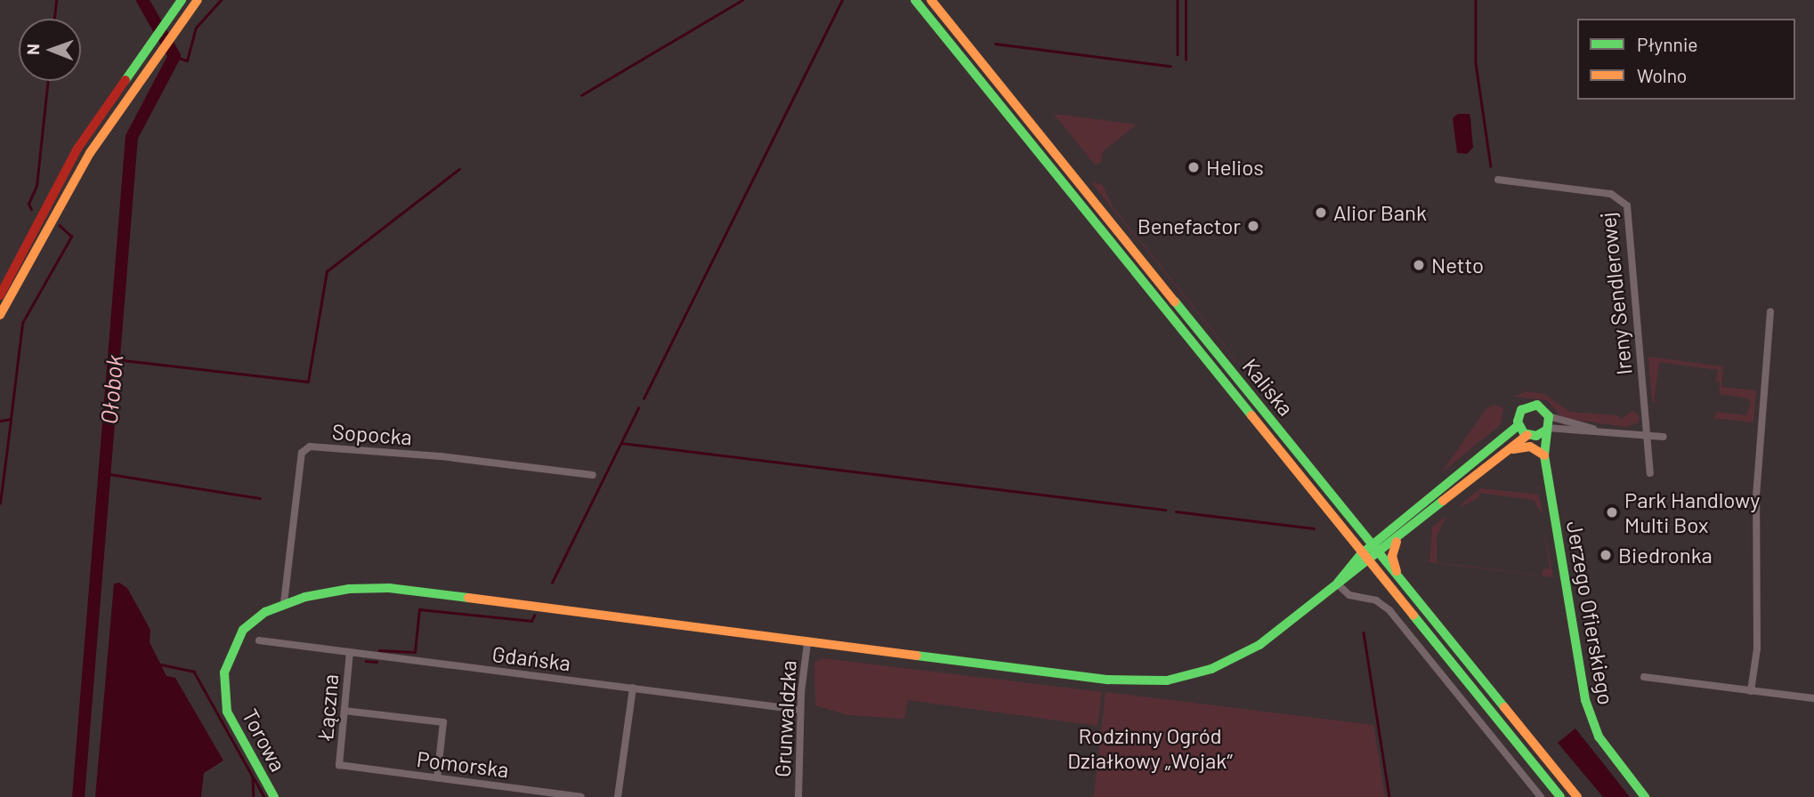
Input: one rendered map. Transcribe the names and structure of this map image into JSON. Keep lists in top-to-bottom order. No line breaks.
{"streets":{"main road":["Kaliska","Jerzego Ofierskiego","Torowa"],"street":["Ireny Sendlerowej","Sopocka","Gdańska","Łączna","Grunwaldzka","Pomorska"]},"crossings":[["Sopocka","Torowa"],["Gdańska","Łączna"],["Gdańska","Grunwaldzka"],["Łączna","Pomorska"]],"water":["Ołobok"],"parks":["Rodzinny Ogród Działkowy „Wojak”"],"places":["Helios","Alior Bank","Benefactor","Netto","Park Handlowy Multi Box","Biedronka"],"legend":["Płynnie","Wolno"],"north":"left"}
